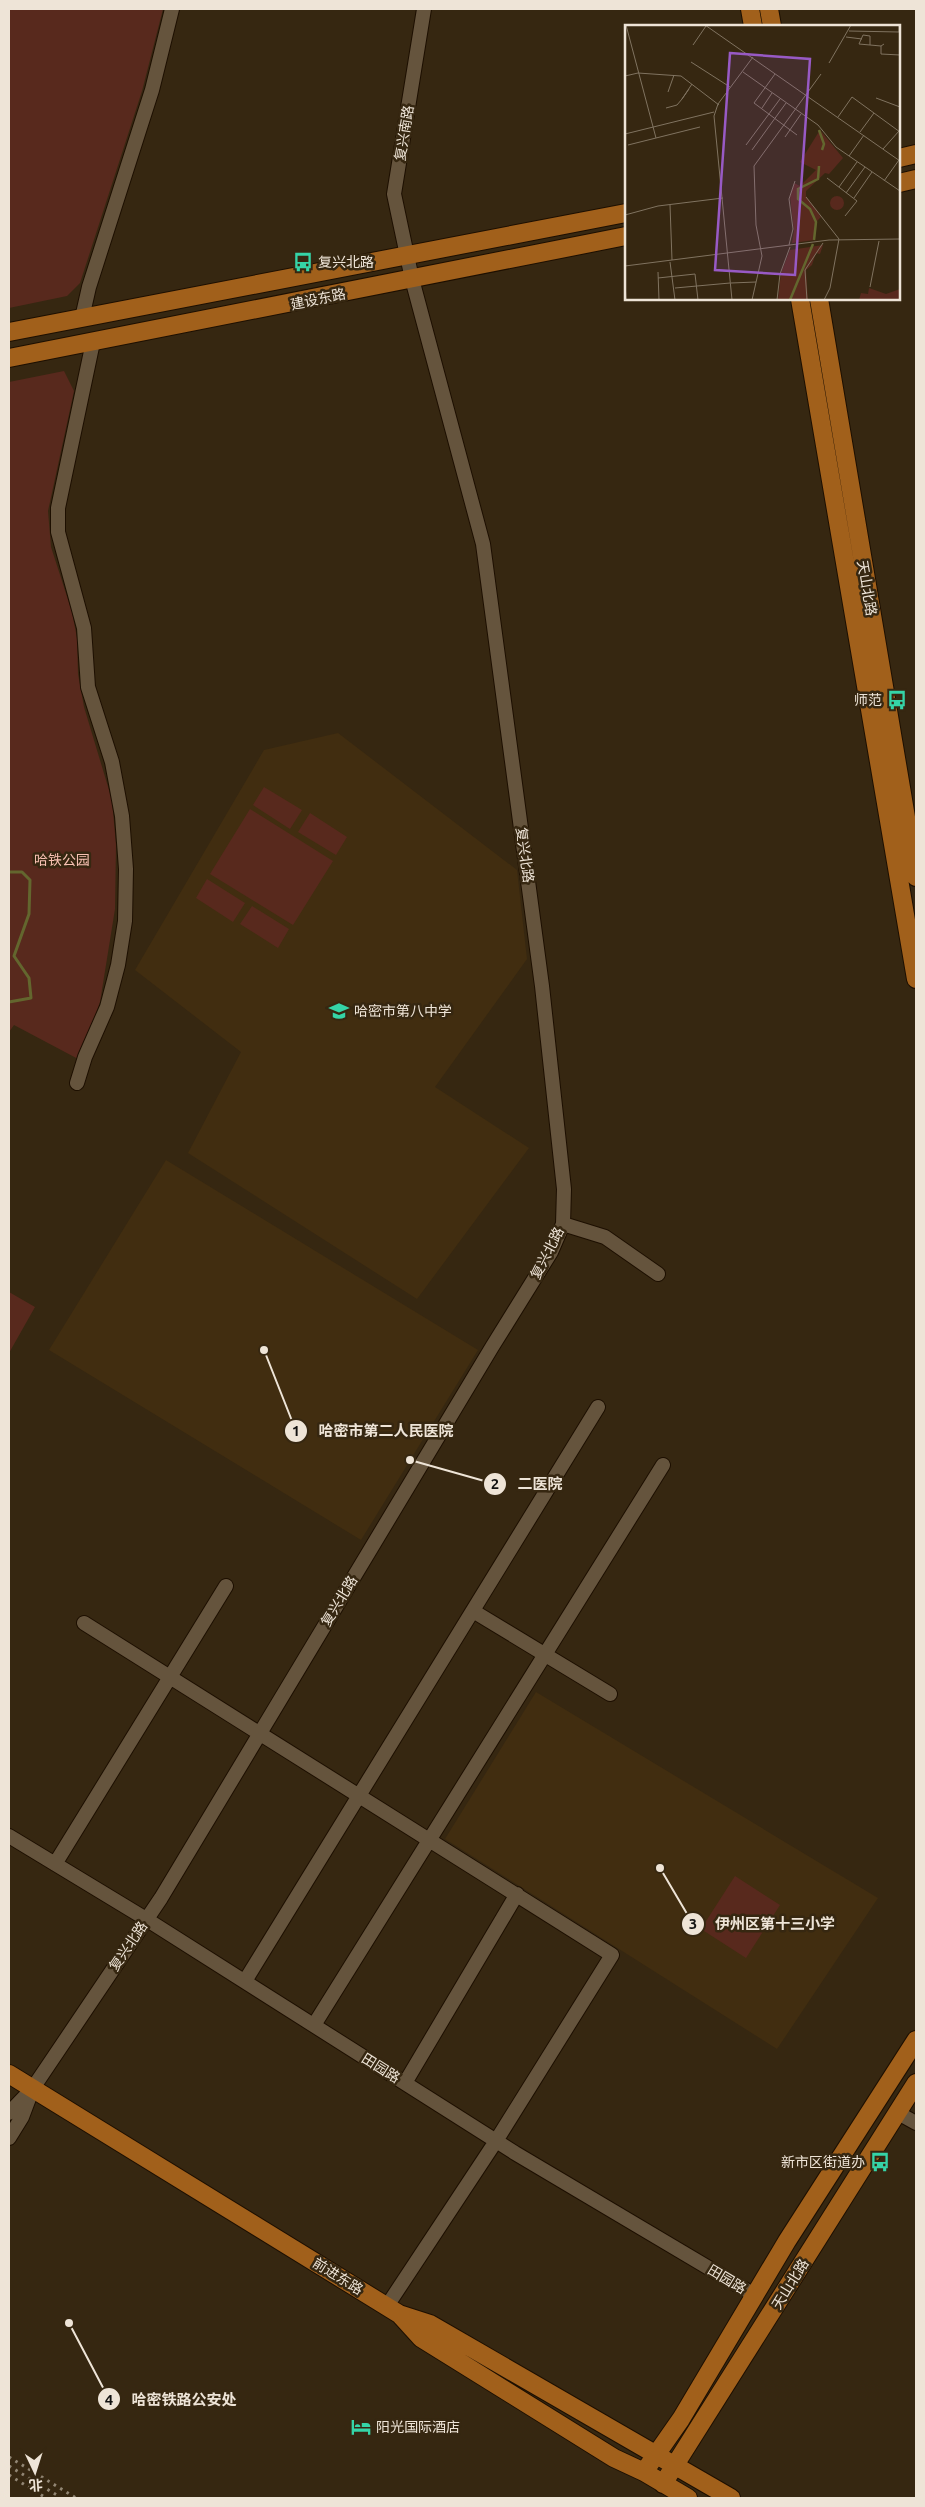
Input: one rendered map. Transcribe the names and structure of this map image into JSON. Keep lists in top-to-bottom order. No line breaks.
{"streets":{"main road":["建设东路","天山北路","前进东路"],"street":["复兴南路","复兴北路","田园路"]},"crossings":[["复兴南路","建设东路"],["复兴南路","复兴北路"],["建设东路","复兴北路"],["天山北路","前进东路"],["复兴北路","田园路"],["复兴北路","前进东路"]],"parks":["哈铁公园"],"places":{"bus stop":["复兴北路","师范","新市区街道办"],"school or university":["哈密市第八中学"],"other":["哈密市第二人民医院","二医院","伊州区第十三小学","哈密铁路公安处"],"hotel":["阳光国际酒店"]},"north":"bottom"}
